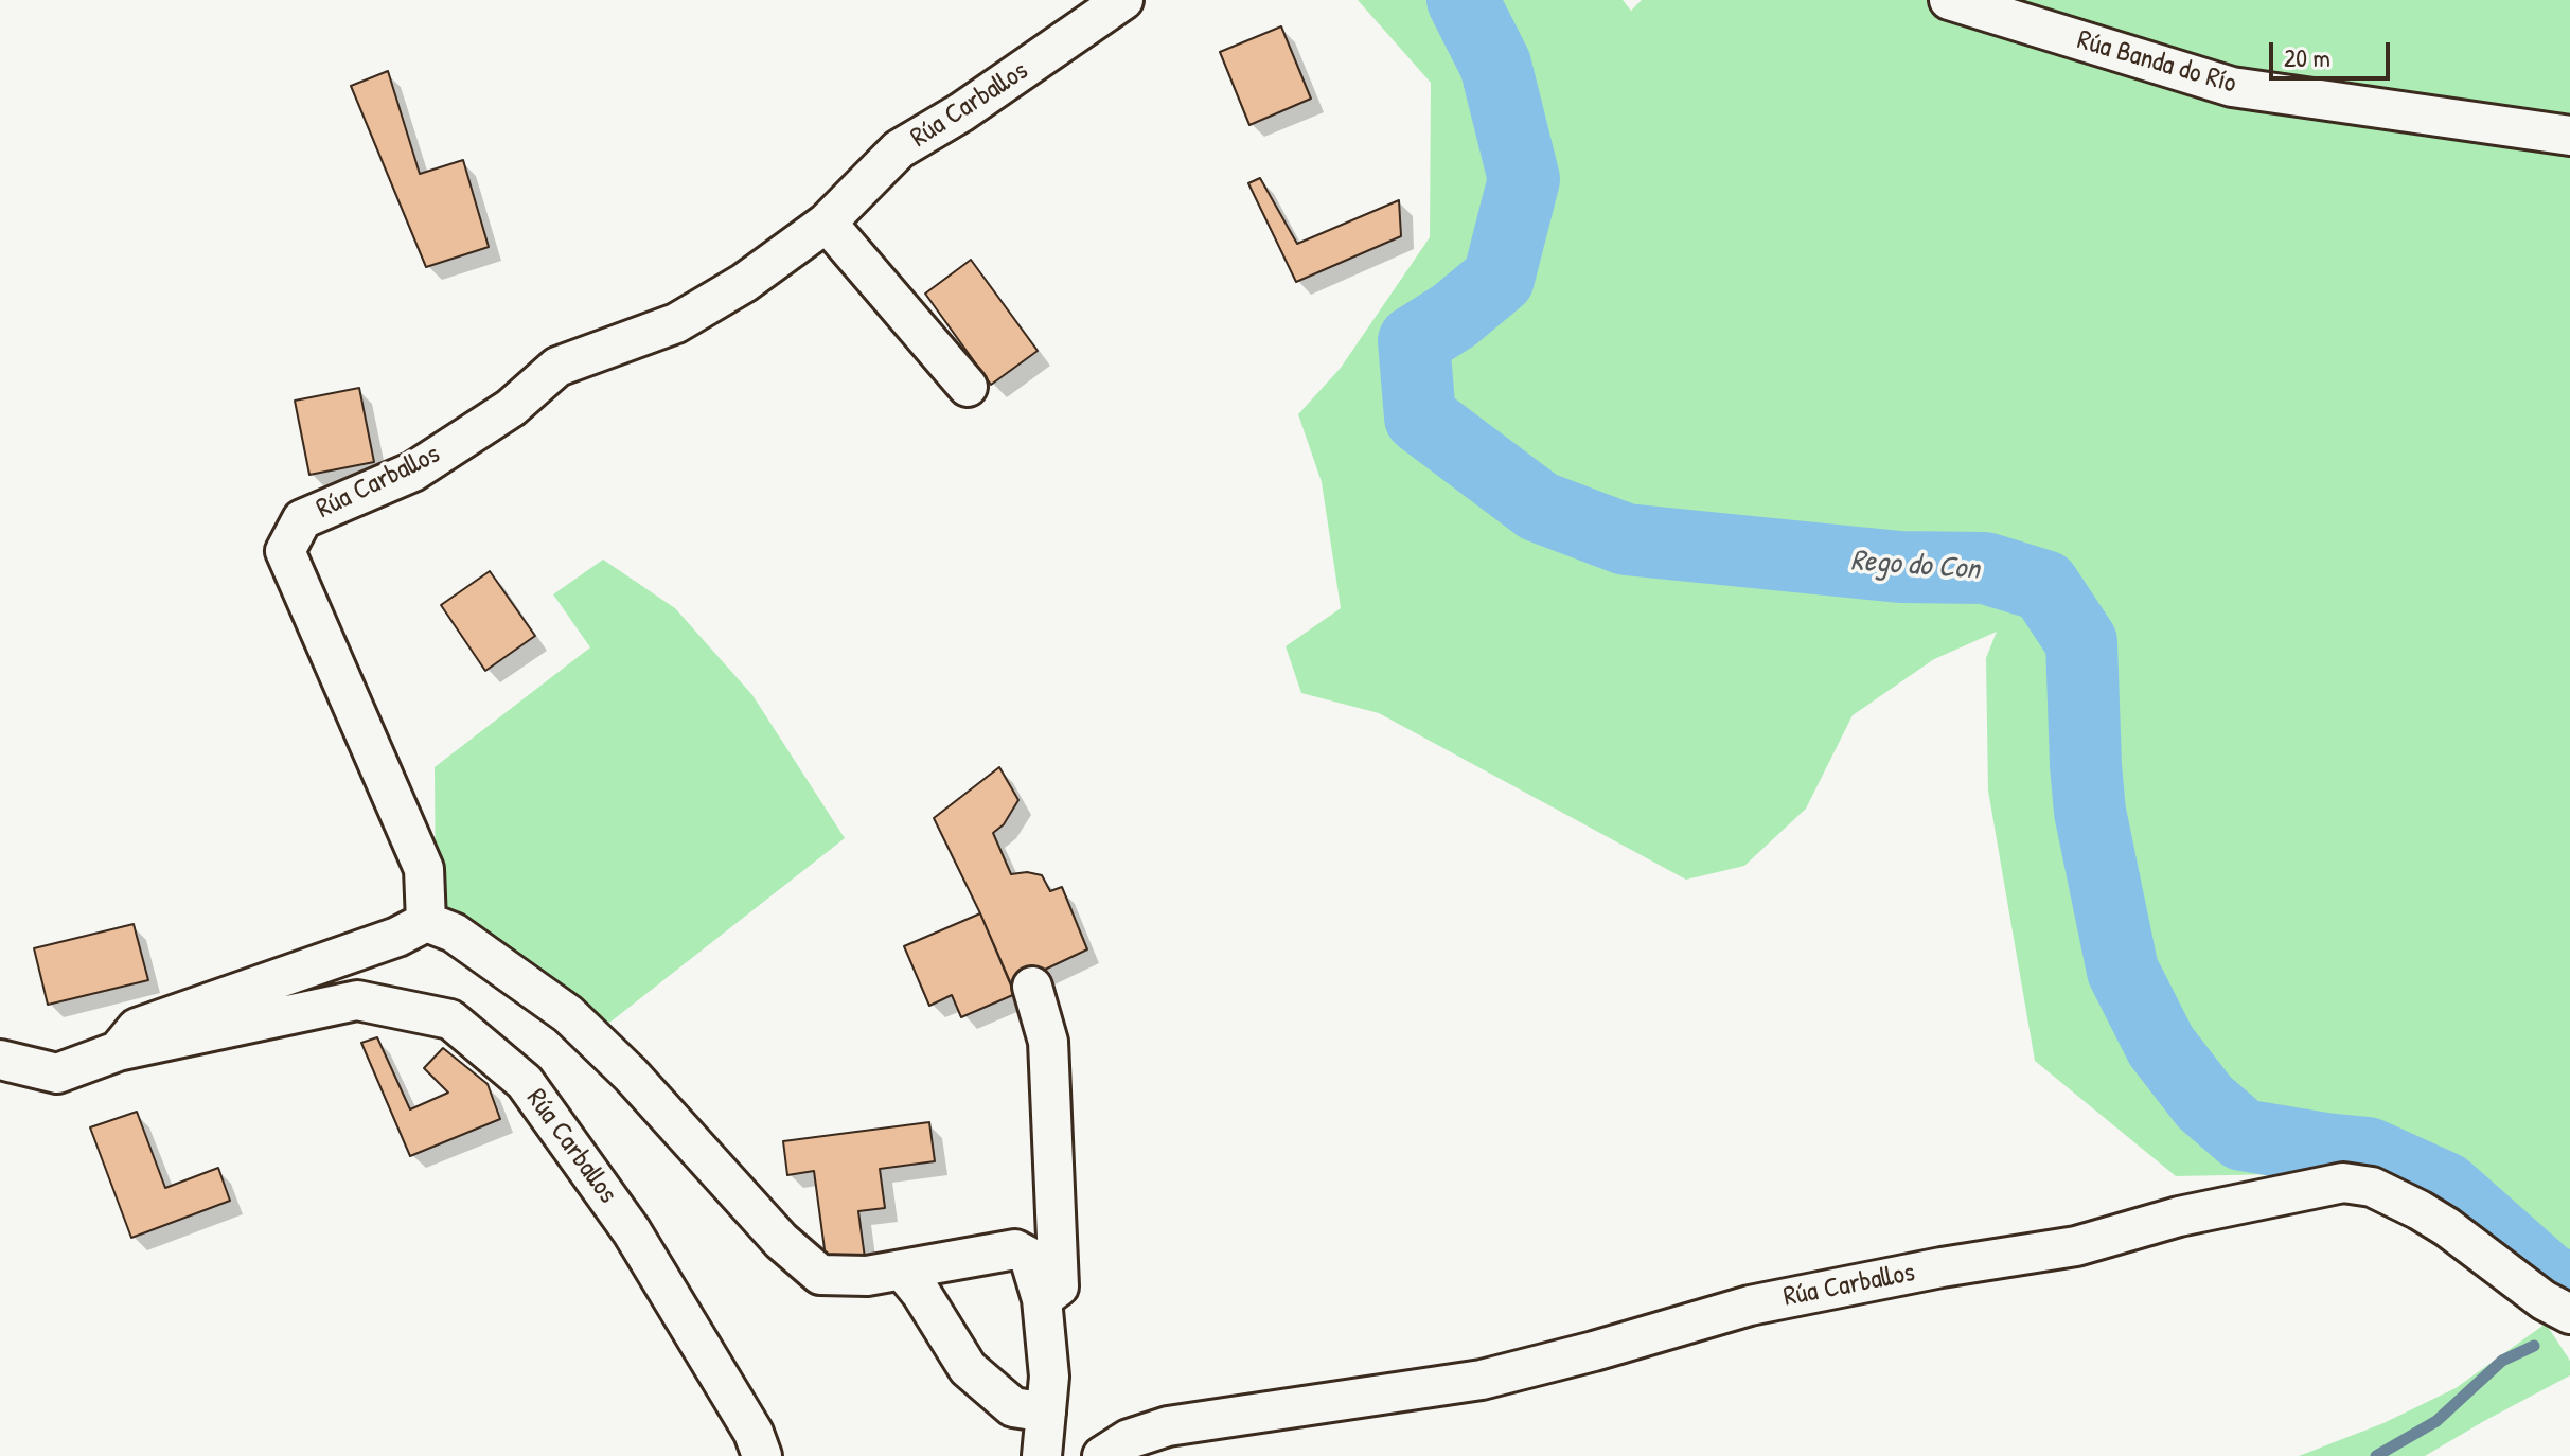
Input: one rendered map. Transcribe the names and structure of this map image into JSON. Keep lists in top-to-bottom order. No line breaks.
{"streets":{"street":["Rúa Banda do Río","Rúa Carballos"]},"water":["Rego do Con"],"scale_bar":"20 m"}
